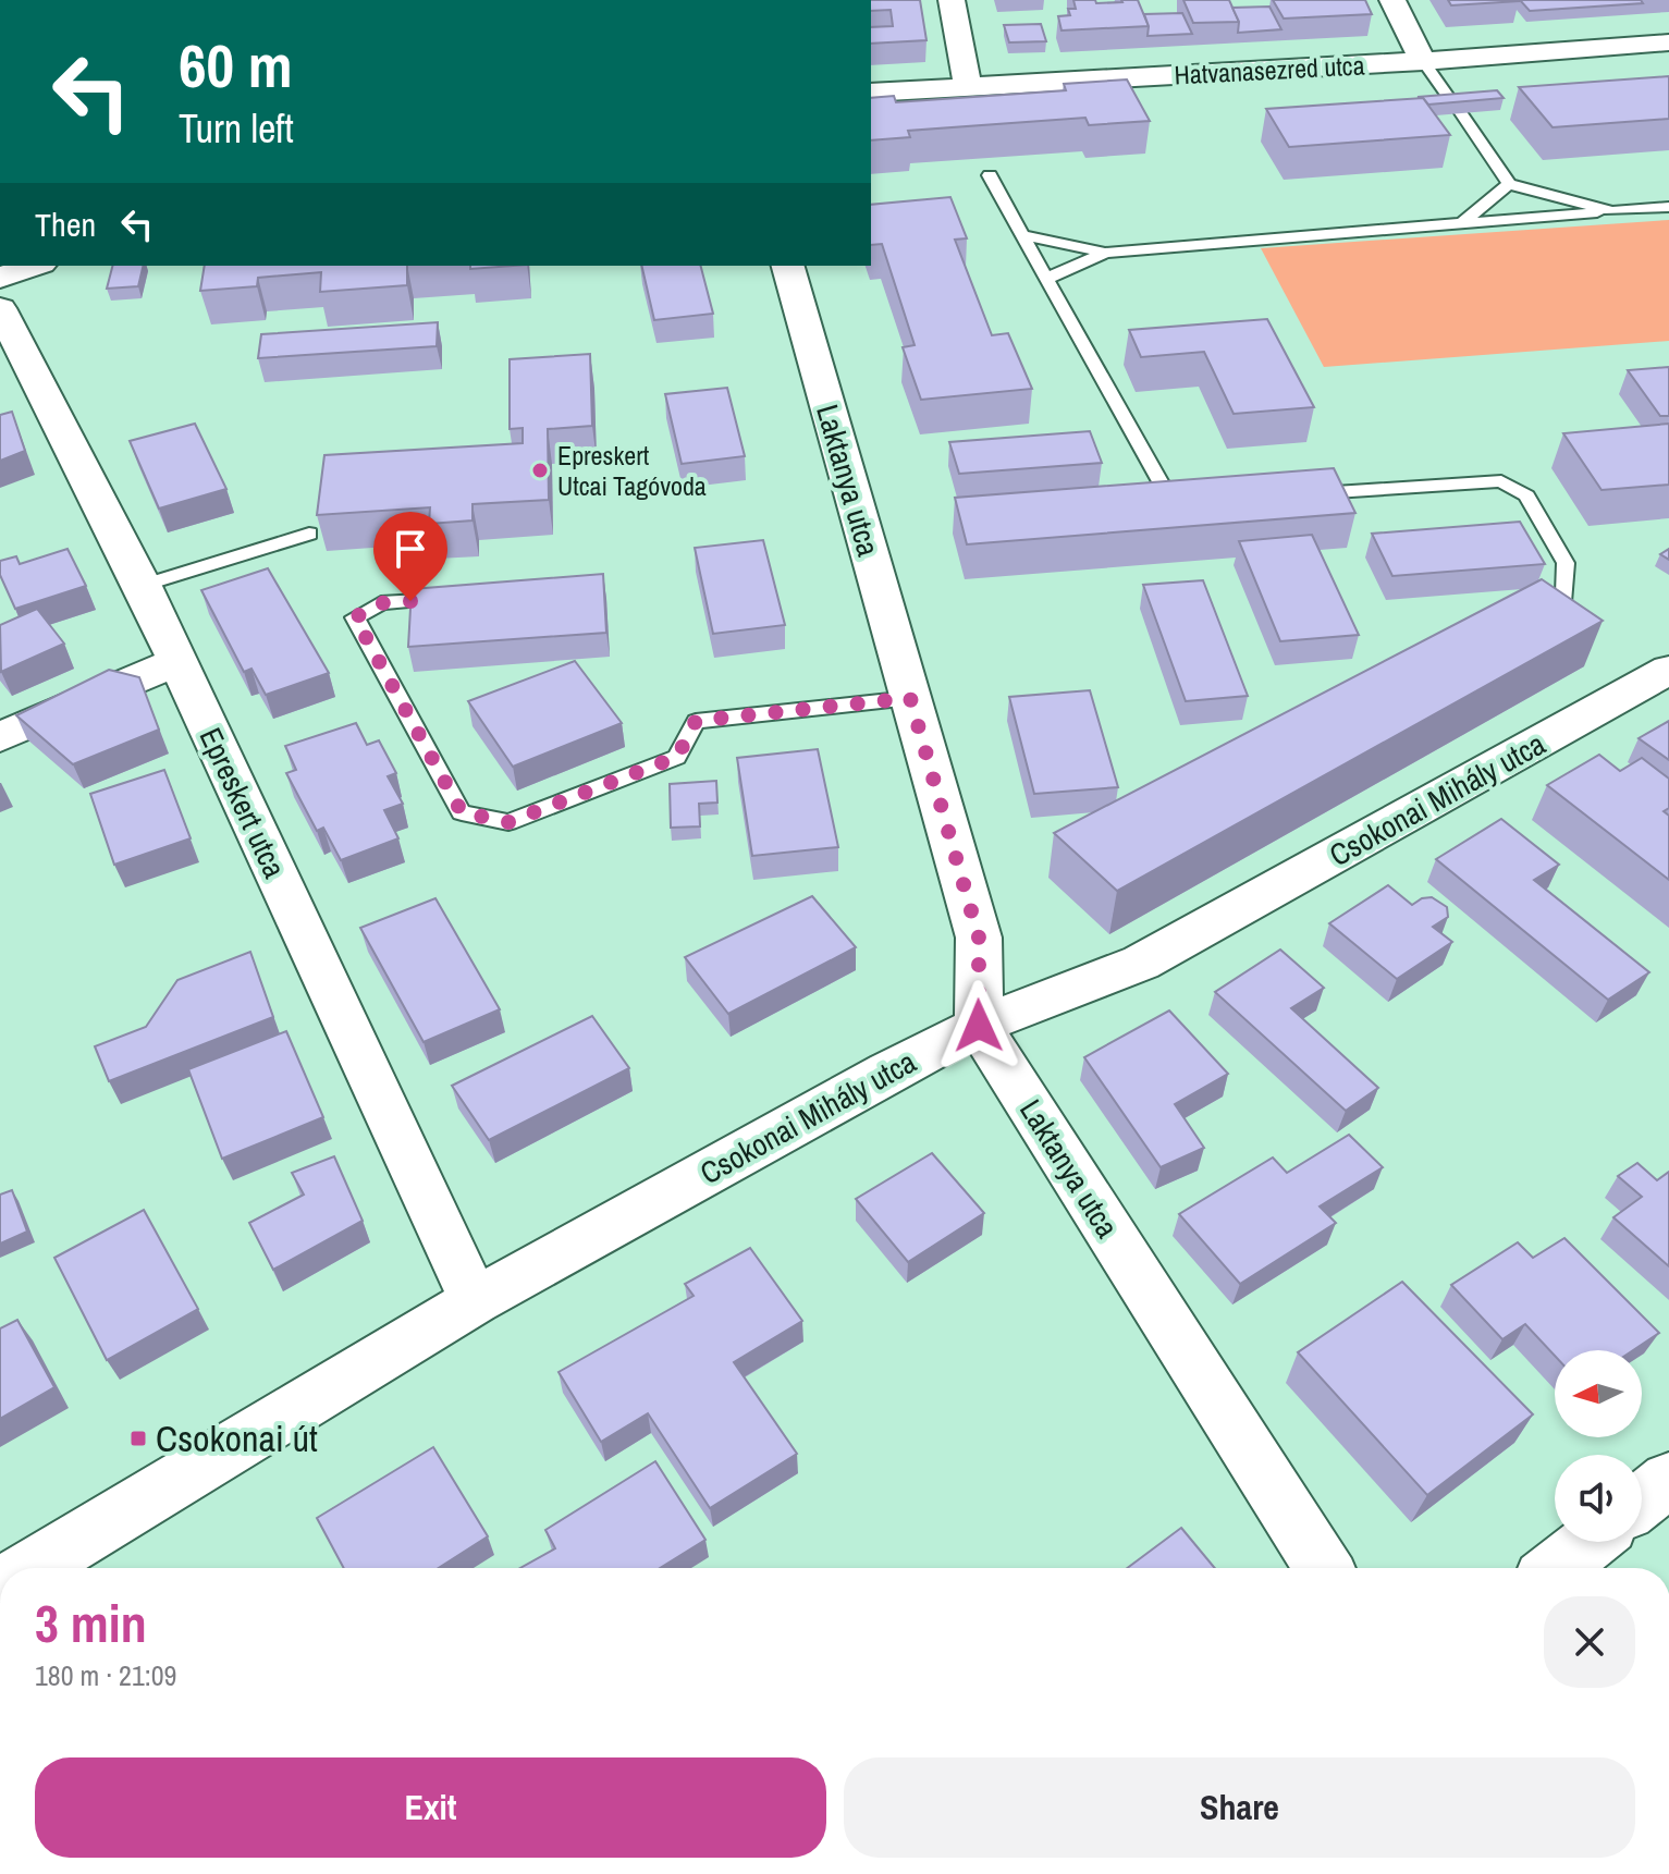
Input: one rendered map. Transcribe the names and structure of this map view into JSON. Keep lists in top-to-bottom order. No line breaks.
{"streets":{"street":["Hatvanasezred utca","Laktanya utca","Csokonai Mihály utca","Epreskert utca"]},"crossings":[["Laktanya utca","Csokonai Mihály utca"],["Csokonai Mihály utca","Epreskert utca"]],"places":{"other":["Epreskert Utcai Tagóvoda"],"transit":["Csokonai út"]},"north":"left","page":{"turn":["60 m","Turn left"],"then":"Then","heading":["3 min","180 m · 21:09"],"buttons":["Exit","Share"]}}
